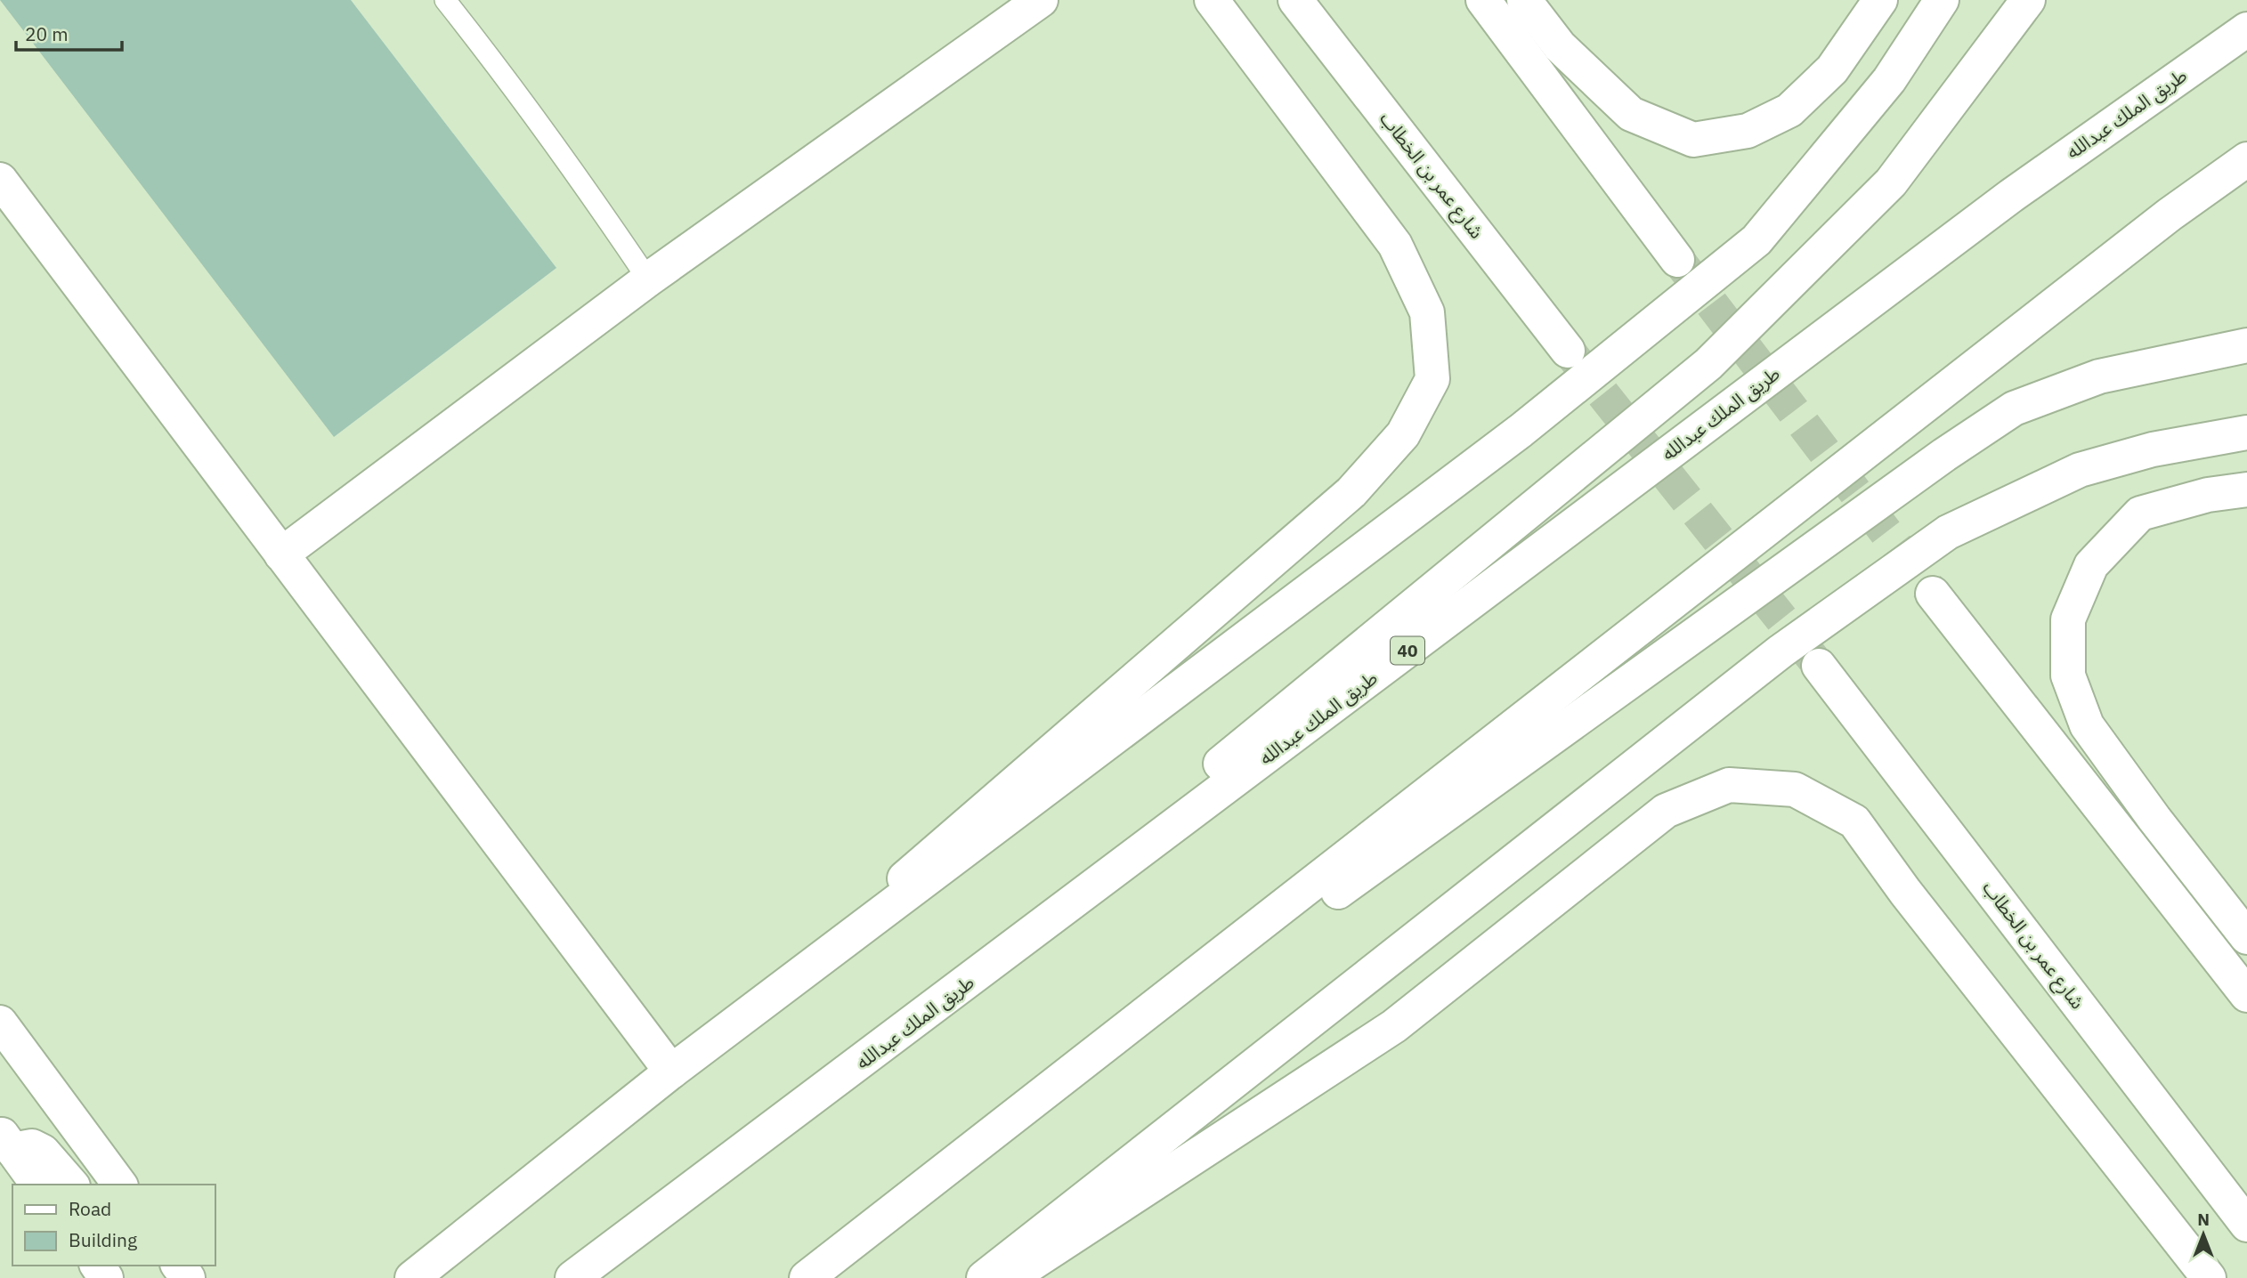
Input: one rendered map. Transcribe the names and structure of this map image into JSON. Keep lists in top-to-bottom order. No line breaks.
{"streets":{"main road":["طريق الملك عبدالله","شارع عمر بن الخطاب","40"]},"legend":["Road","Building"],"scale_bar":"20 m","north":"top"}
